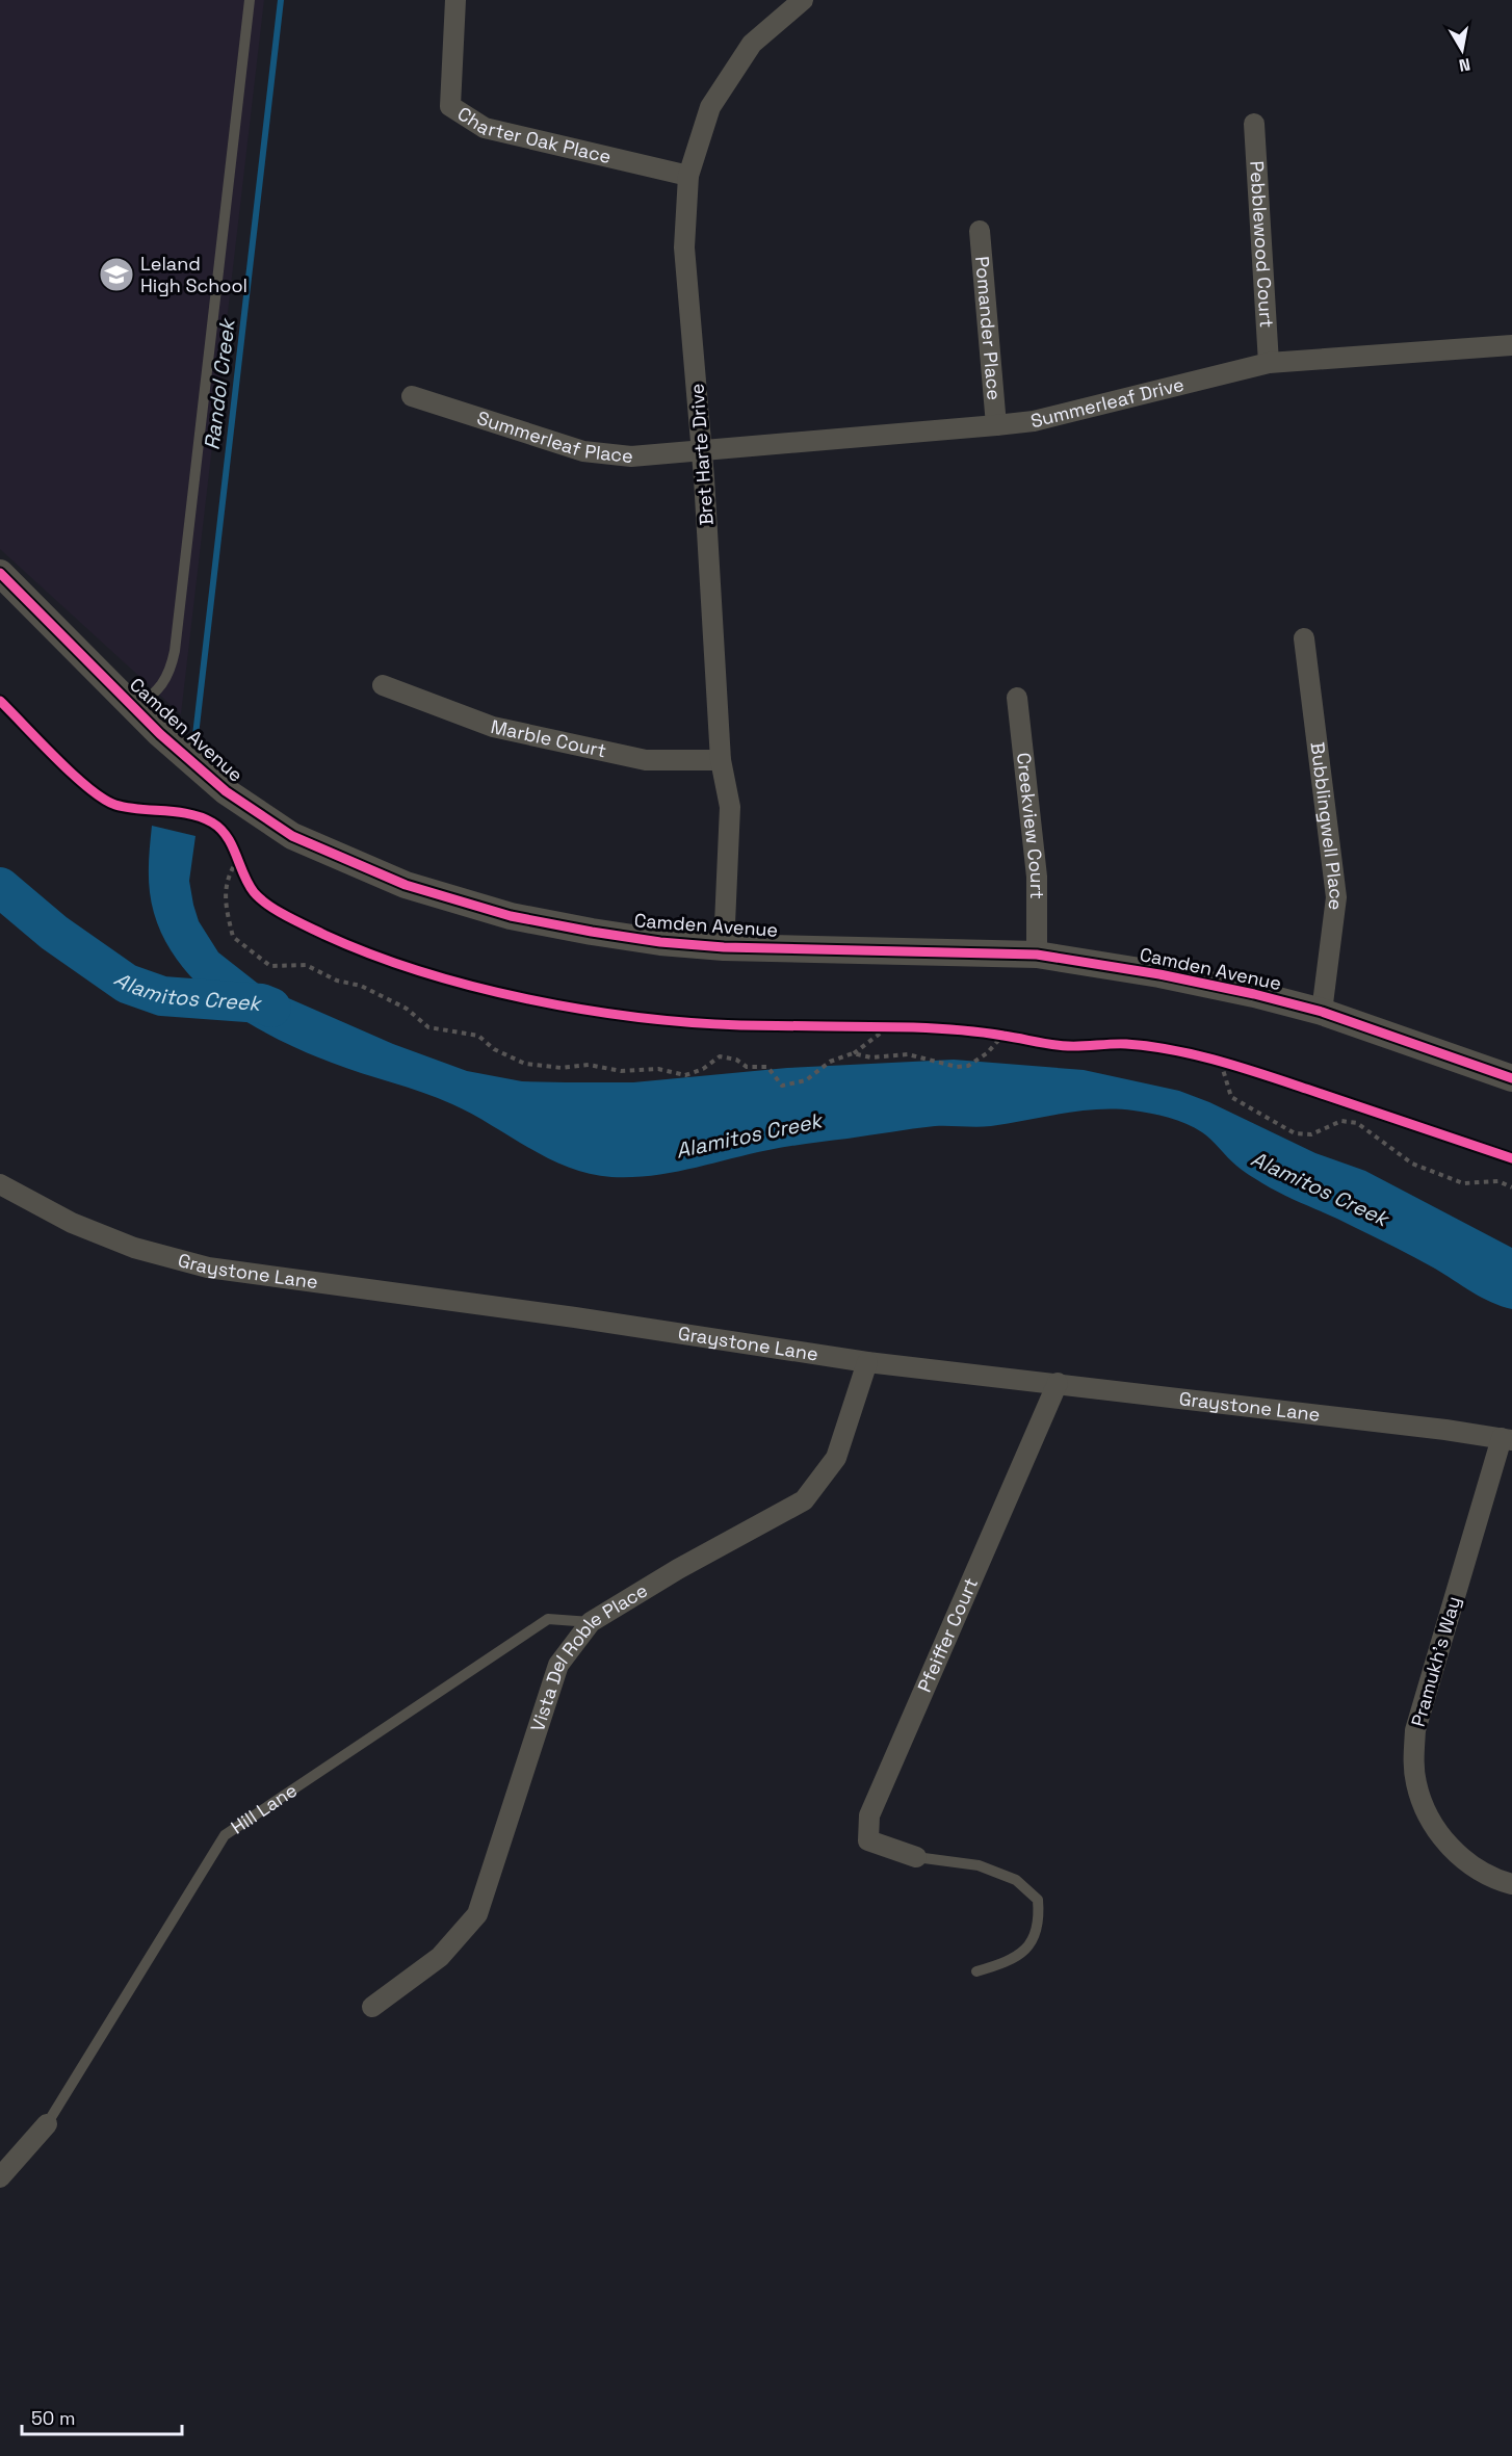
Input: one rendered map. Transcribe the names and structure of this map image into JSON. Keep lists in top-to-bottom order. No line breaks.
{"streets":{"street":["Charter Oak Place","Pebblewood Court","Pomander Place","Summerleaf Drive","Summerleaf Place","Bret Harte Drive","Camden Avenue","Marble Court","Creekview Court","Bubblingwell Place","Graystone Lane","Pfeiffer Court","Vista Del Roble Place","Pramukh's Way","Hill Lane"]},"crossings":[["Charter Oak Place","Bret Harte Drive"],["Pebblewood Court","Summerleaf Drive"],["Pomander Place","Summerleaf Drive"],["Summerleaf Drive","Summerleaf Place"],["Summerleaf Drive","Bret Harte Drive"],["Summerleaf Place","Bret Harte Drive"],["Bret Harte Drive","Camden Avenue"],["Bret Harte Drive","Marble Court"],["Camden Avenue","Creekview Court"],["Camden Avenue","Bubblingwell Place"],["Graystone Lane","Pfeiffer Court"],["Graystone Lane","Vista Del Roble Place"],["Graystone Lane","Pramukh's Way"],["Vista Del Roble Place","Hill Lane"]],"water":["Randol Creek","Alamitos Creek"],"places":{"school or university":["Leland High School"]},"scale_bar":"50 m","north":"bottom"}
